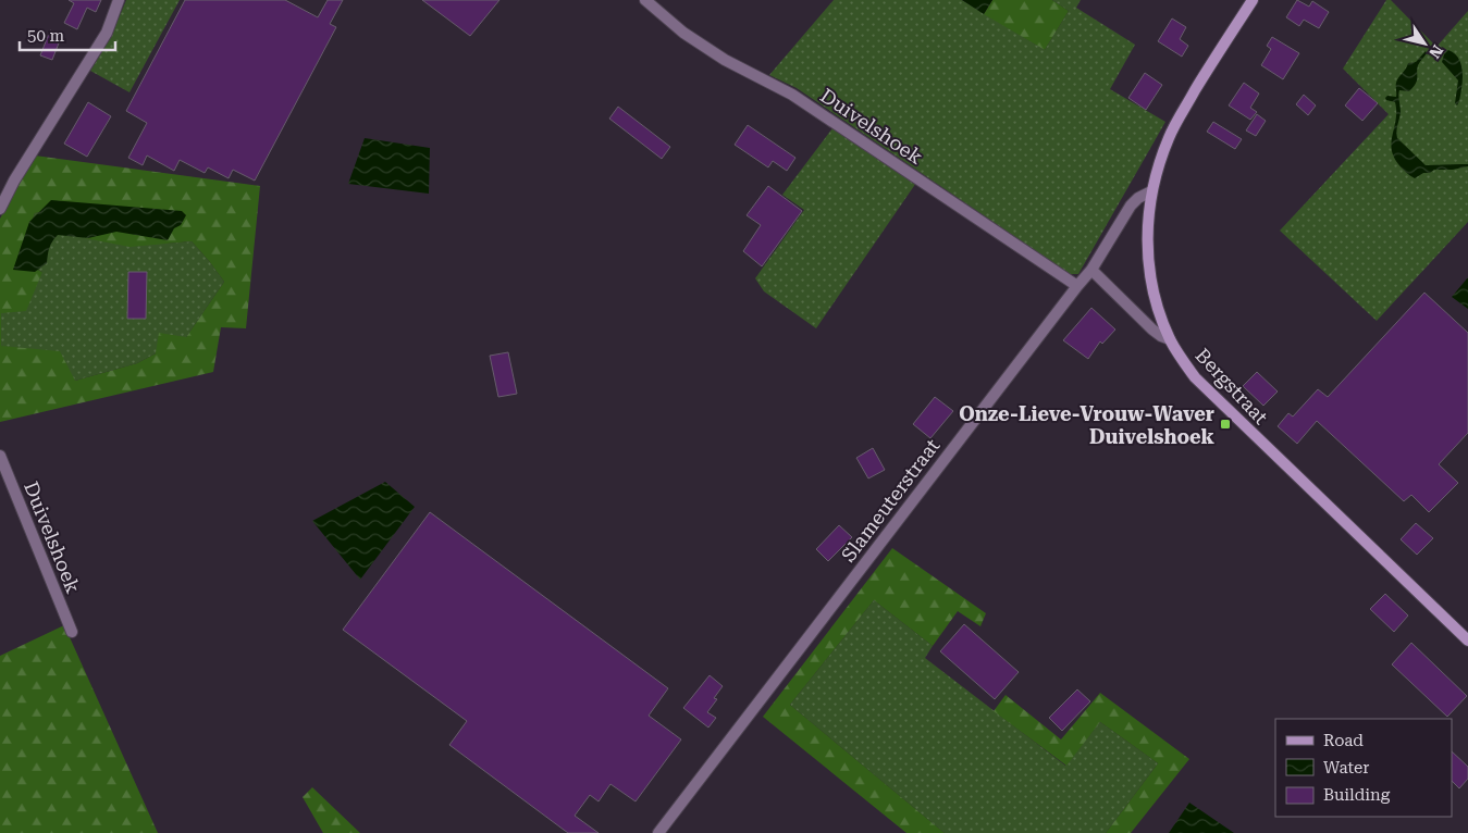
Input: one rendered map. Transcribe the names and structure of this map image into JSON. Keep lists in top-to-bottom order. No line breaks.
{"streets":{"street":["Duivelshoek","Bergstraat","Slameuterstraat"]},"crossings":[["Duivelshoek","Slameuterstraat"],["Bergstraat","Slameuterstraat"]],"places":{"transit":["Onze-Lieve-Vrouw-Waver Duivelshoek"]},"legend":["Road","Water","Building"],"scale_bar":"50 m","north":"bottom right"}
